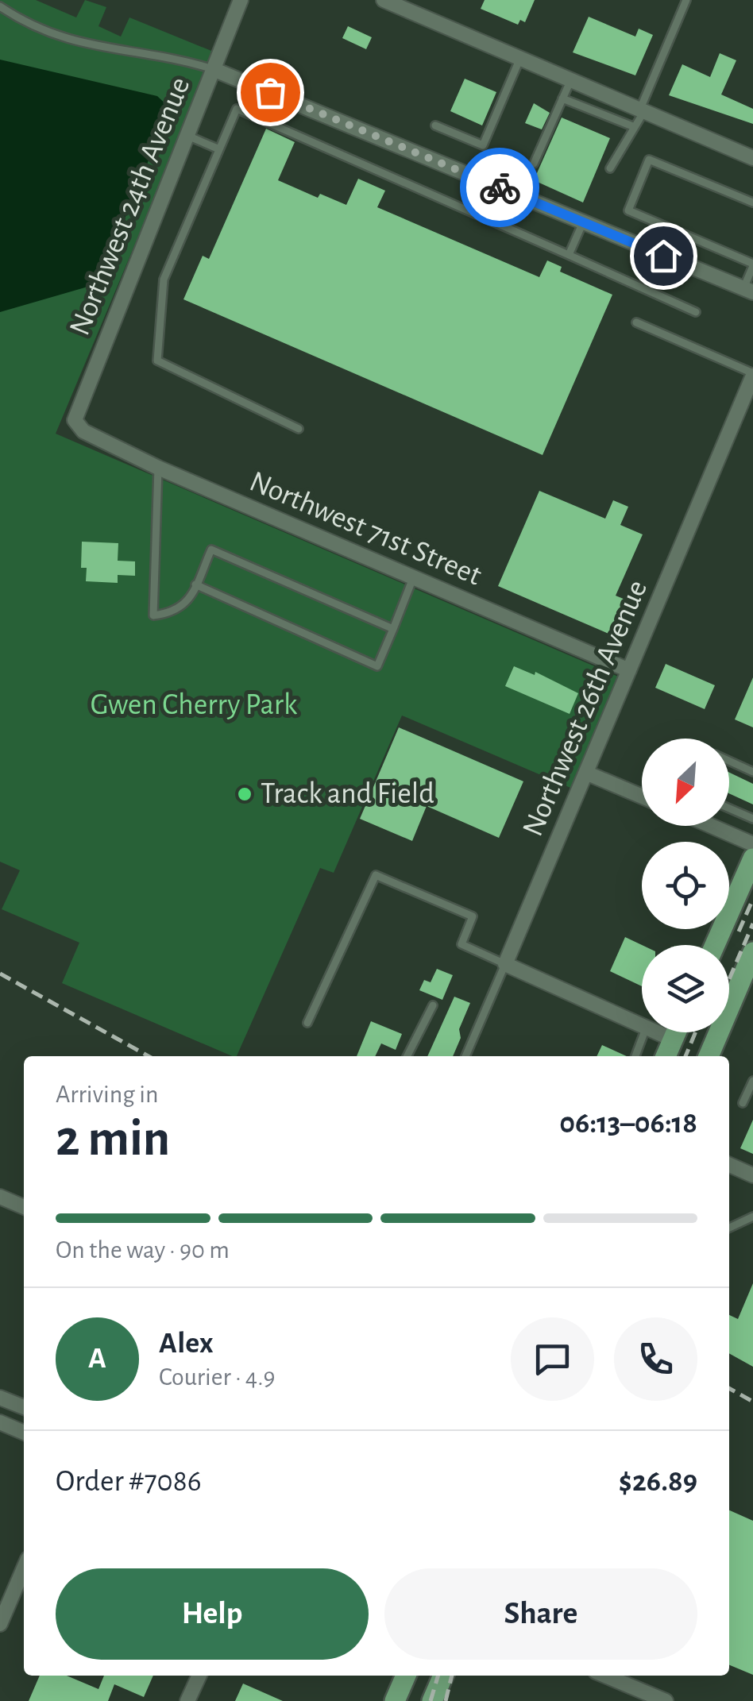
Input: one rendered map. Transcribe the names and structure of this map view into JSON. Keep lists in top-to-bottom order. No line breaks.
{"streets":{"street":["Northwest 24th Avenue","Northwest 71st Street","Northwest 26th Avenue"]},"crossings":[["Northwest 24th Avenue","Northwest 71st Street"],["Northwest 71st Street","Northwest 26th Avenue"]],"parks":["Gwen Cherry Park"],"places":["Track and Field"],"north":"bottom left","page":{"heading":["2 min","Arriving in","06:13–06:18"],"panel":["Alex","Courier · 4.9","Order #7086","$26.89"],"bar":"On the way · 90 m","round":"A","buttons":["Help","Share"]}}
